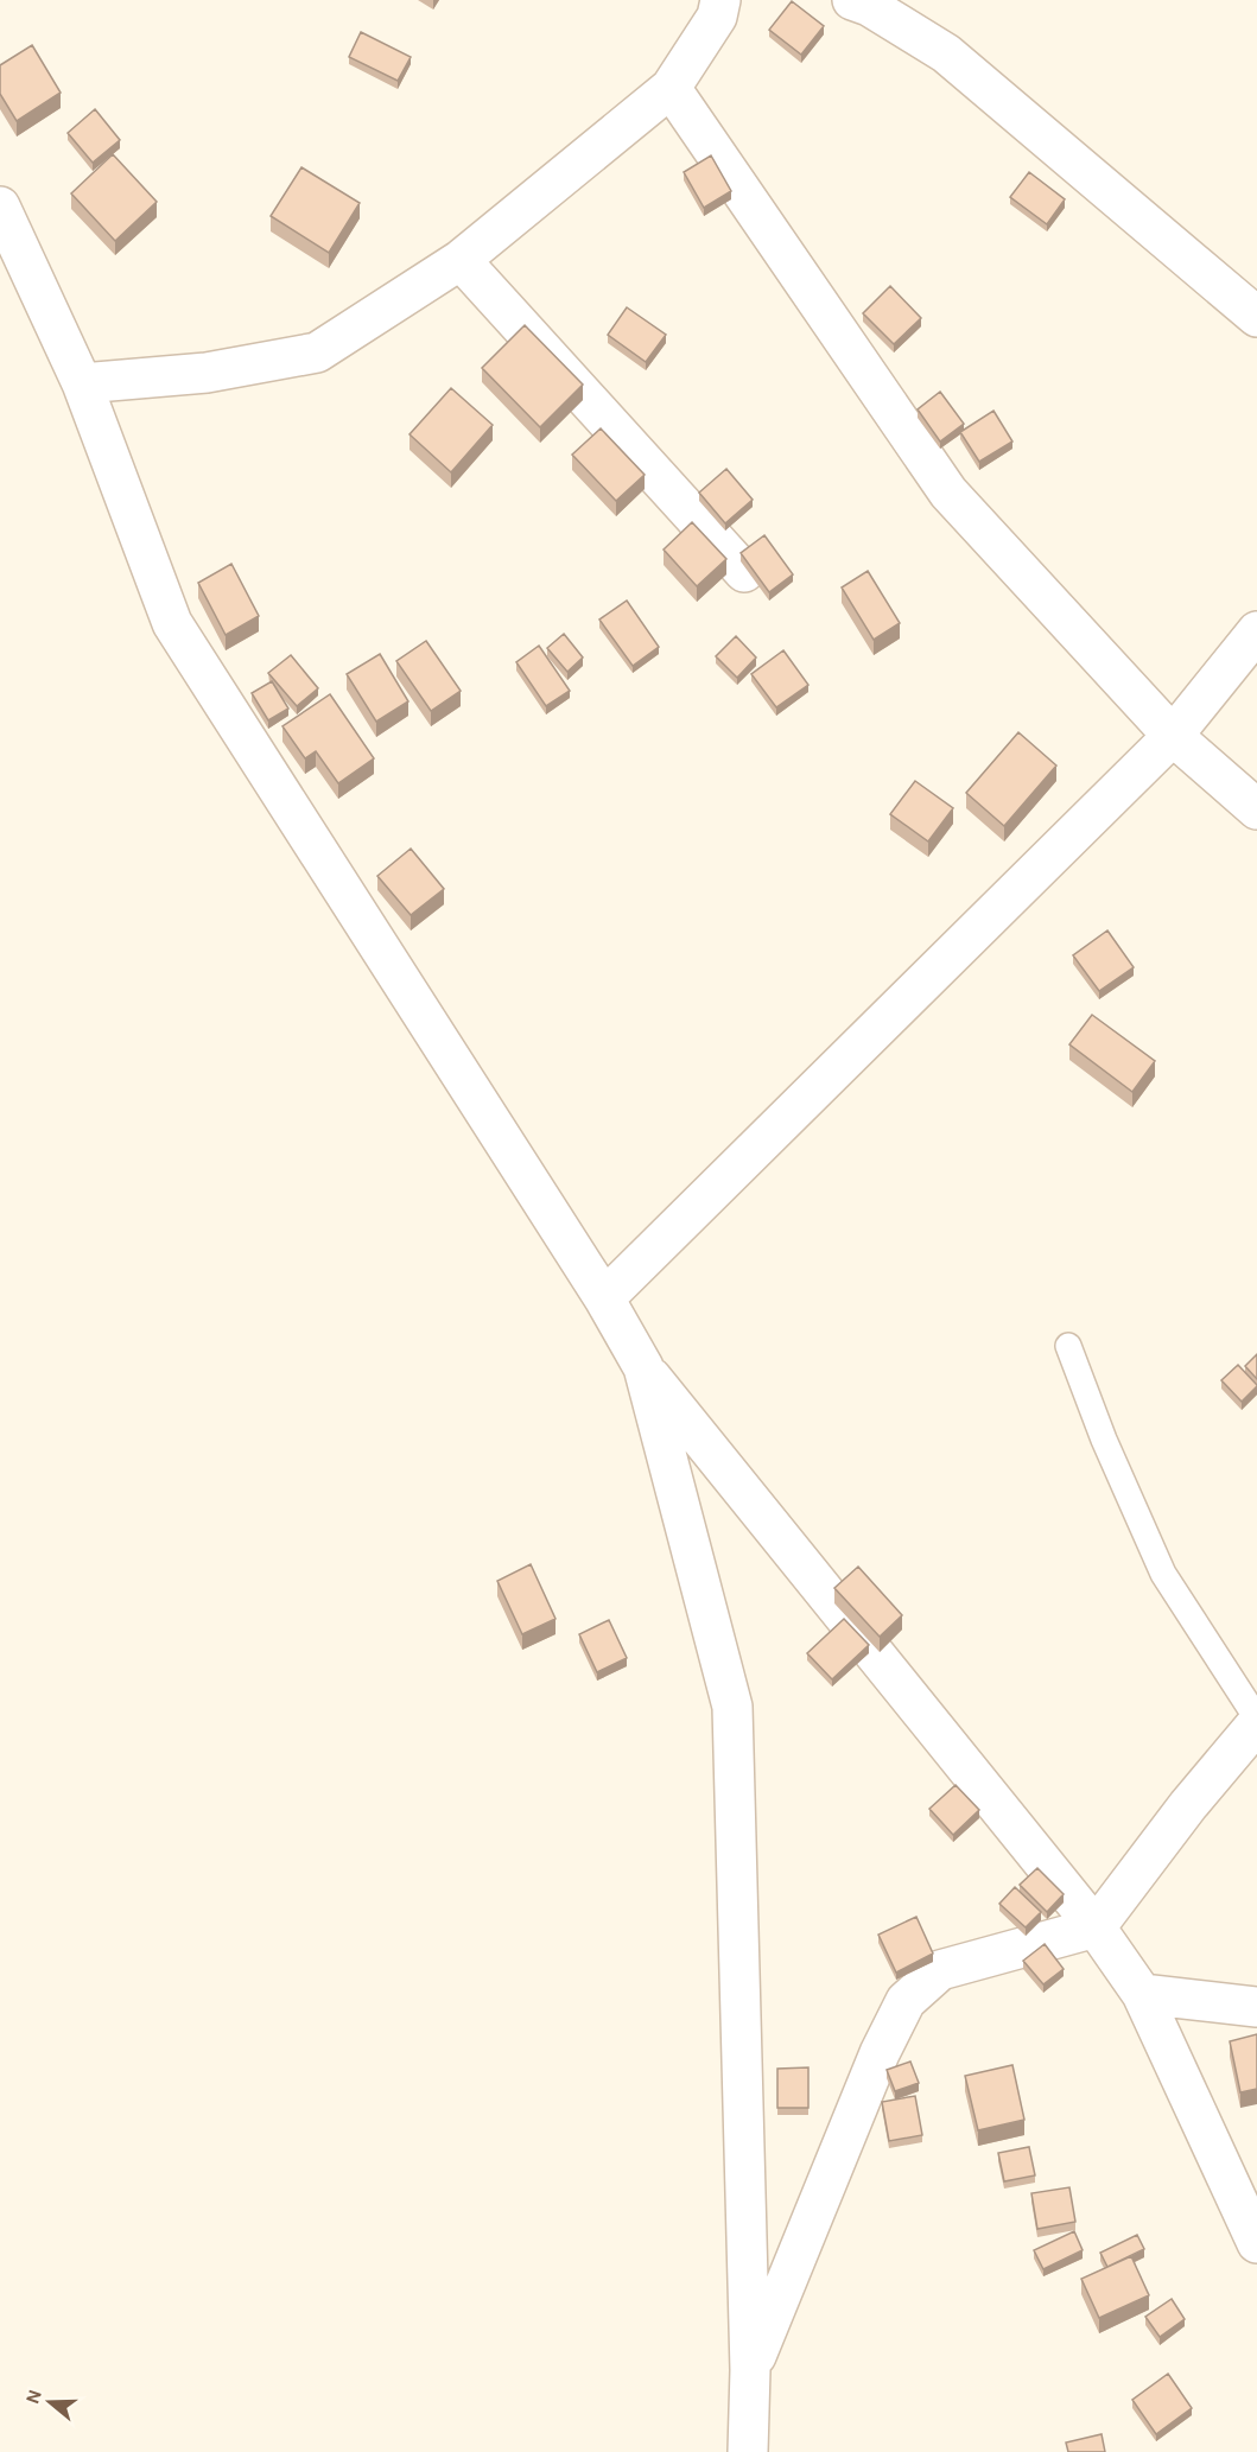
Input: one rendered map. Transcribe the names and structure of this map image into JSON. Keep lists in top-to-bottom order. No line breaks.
{"north":"left"}
